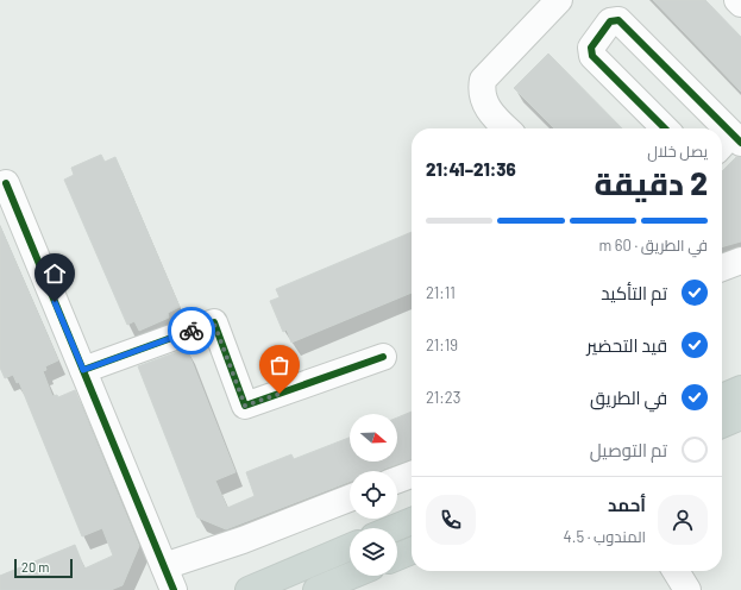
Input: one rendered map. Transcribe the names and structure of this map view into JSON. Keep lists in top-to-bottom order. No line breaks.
{"scale_bar":"20 m","north":"right","page":{"heading":["2 دقيقة","يصل خلال","21:36–21:41"],"panel":["أحمد","المندوب · 4.5"],"bar":"في الطريق · 60 m","list":[["تم التأكيد","21:11"],["قيد التحضير","21:19"],["في الطريق","21:23"],"تم التوصيل"],"scale":"20 m"}}
